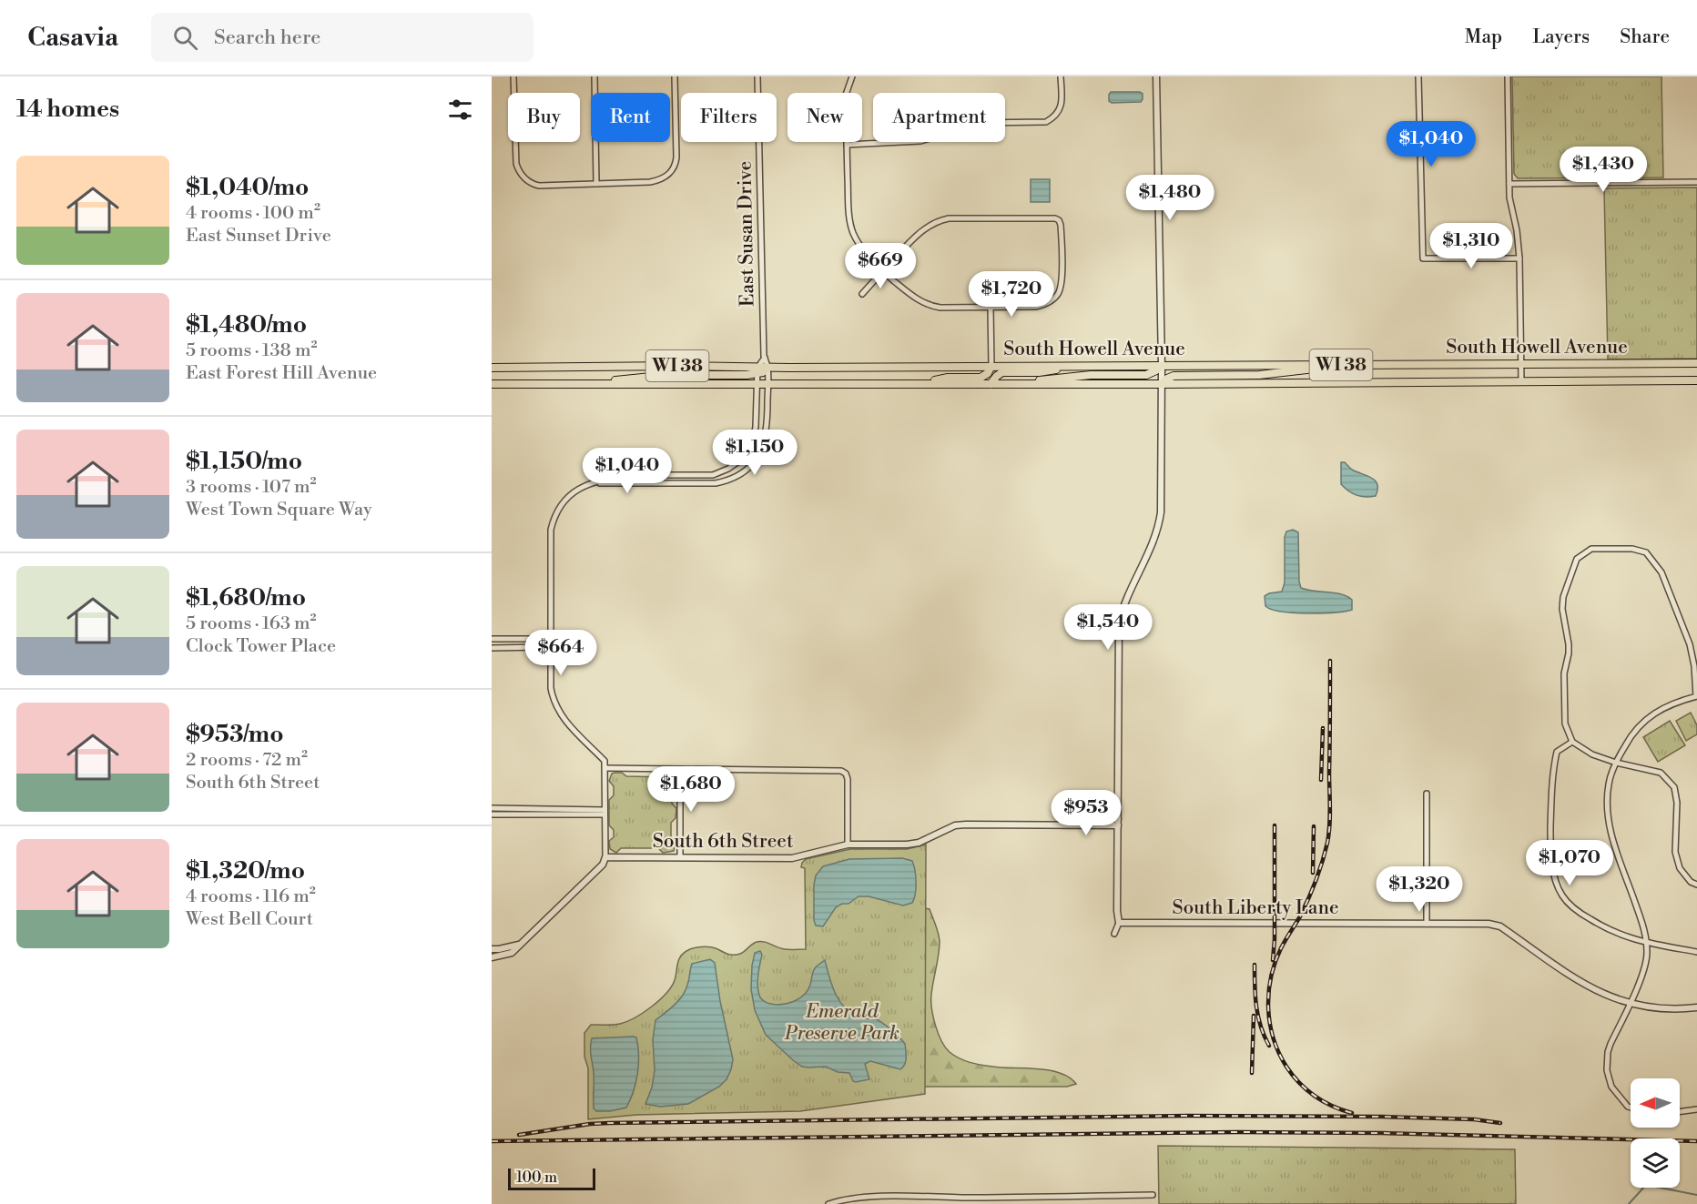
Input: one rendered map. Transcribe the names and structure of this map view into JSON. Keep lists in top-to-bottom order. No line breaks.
{"streets":{"main road":["South Howell Avenue","WI 38"],"street":["East Susan Drive","South 6th Street","South Liberty Lane"]},"crossings":[["East Susan Drive","South Howell Avenue"]],"parks":["Emerald Preserve Park"],"scale_bar":"100 m","north":"left","page":{"header":"Casavia","search":"Search here","nav":["Map","Layers","Share"],"heading":"14 homes","chip":["Buy","Rent","Filters","New","Apartment"],"price":["$1,040","$1,430","$1,480","$1,310","$669","$1,720","$1,150","$1,040","$1,540","$664","$1,680","$953","$1,070","$1,320"],"list":[{"name":"$1,040/mo","note":"4 rooms · 100 m² · East Sunset Drive"},{"name":"$1,480/mo","note":"5 rooms · 138 m² · East Forest Hill Avenue"},{"name":"$1,150/mo","note":"3 rooms · 107 m² · West Town Square Way"},{"name":"$1,680/mo","note":"5 rooms · 163 m² · Clock Tower Place"},{"name":"$953/mo","note":"2 rooms · 72 m² · South 6th Street"},{"name":"$1,320/mo","note":"4 rooms · 116 m² · West Bell Court"}],"scale":"100 m"}}
